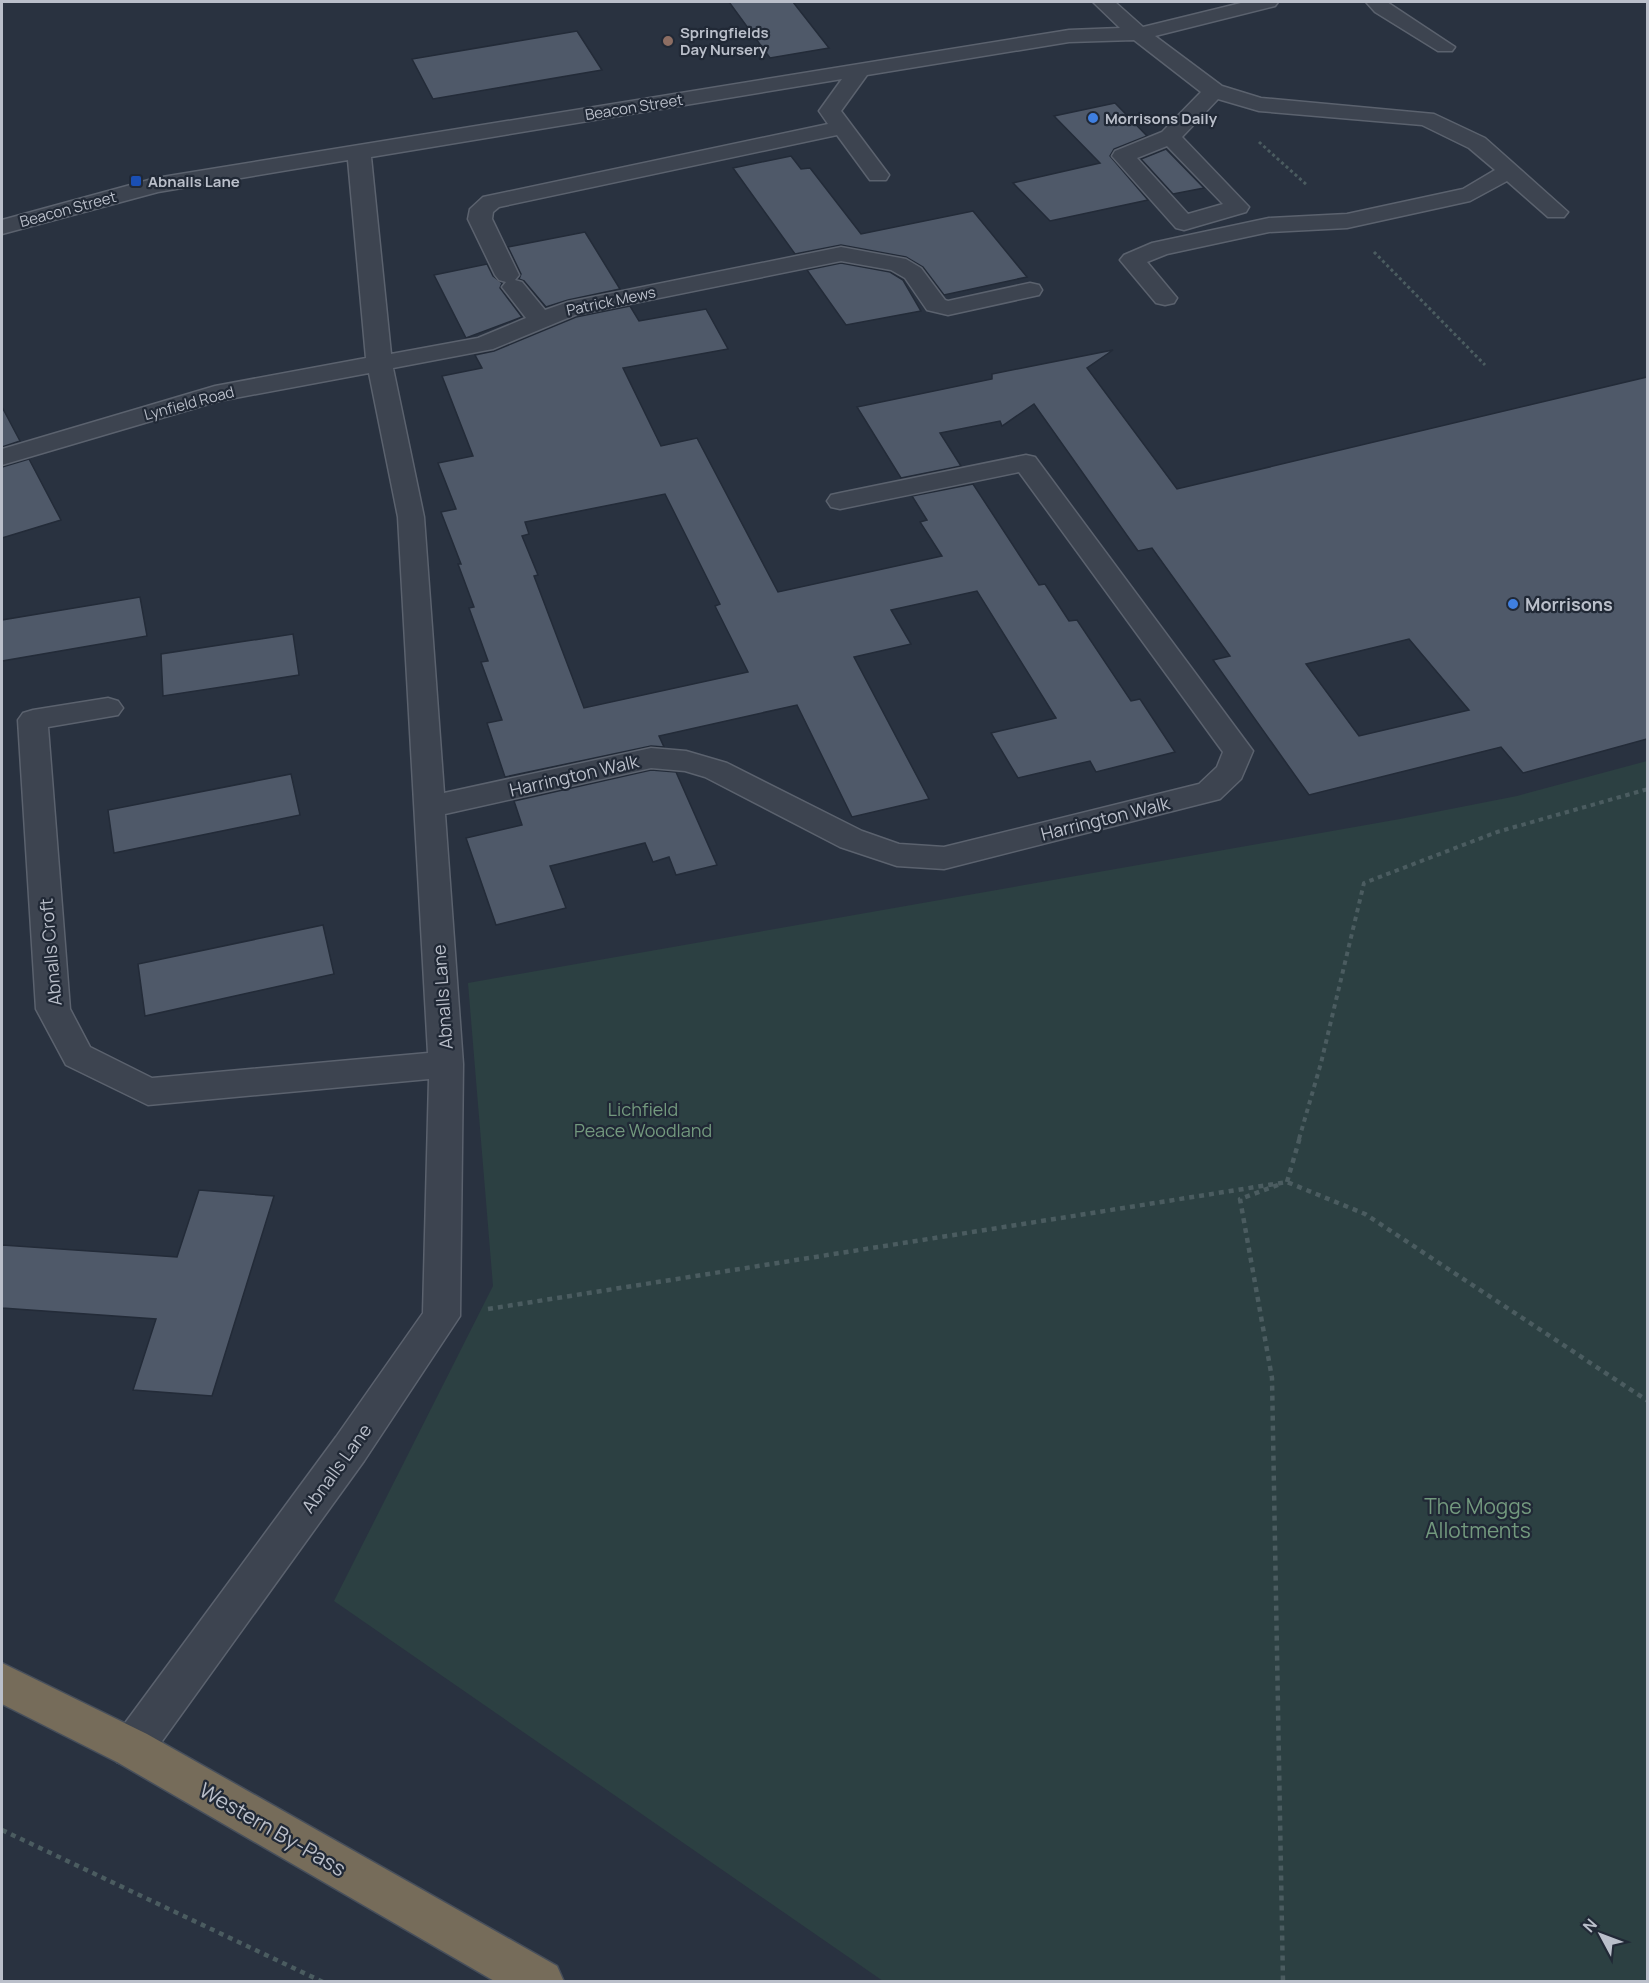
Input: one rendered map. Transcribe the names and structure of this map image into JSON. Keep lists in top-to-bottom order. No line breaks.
{"streets":{"highway":["Western By-Pass"],"street":["Beacon Street","Patrick Mews","Lynfield Road","Harrington Walk","Abnalls Croft","Abnalls Lane"]},"crossings":[["Beacon Street","Abnalls Lane"],["Patrick Mews","Lynfield Road"],["Patrick Mews","Abnalls Lane"],["Lynfield Road","Abnalls Lane"],["Harrington Walk","Abnalls Lane"],["Abnalls Croft","Abnalls Lane"],["Abnalls Lane","Western By-Pass"]],"parks":["Lichfield Peace Woodland","The Moggs Allotments"],"places":{"other":["Springfields Day Nursery","Morrisons Daily","Morrisons"],"transit":["Abnalls Lane"]},"north":"top left"}
